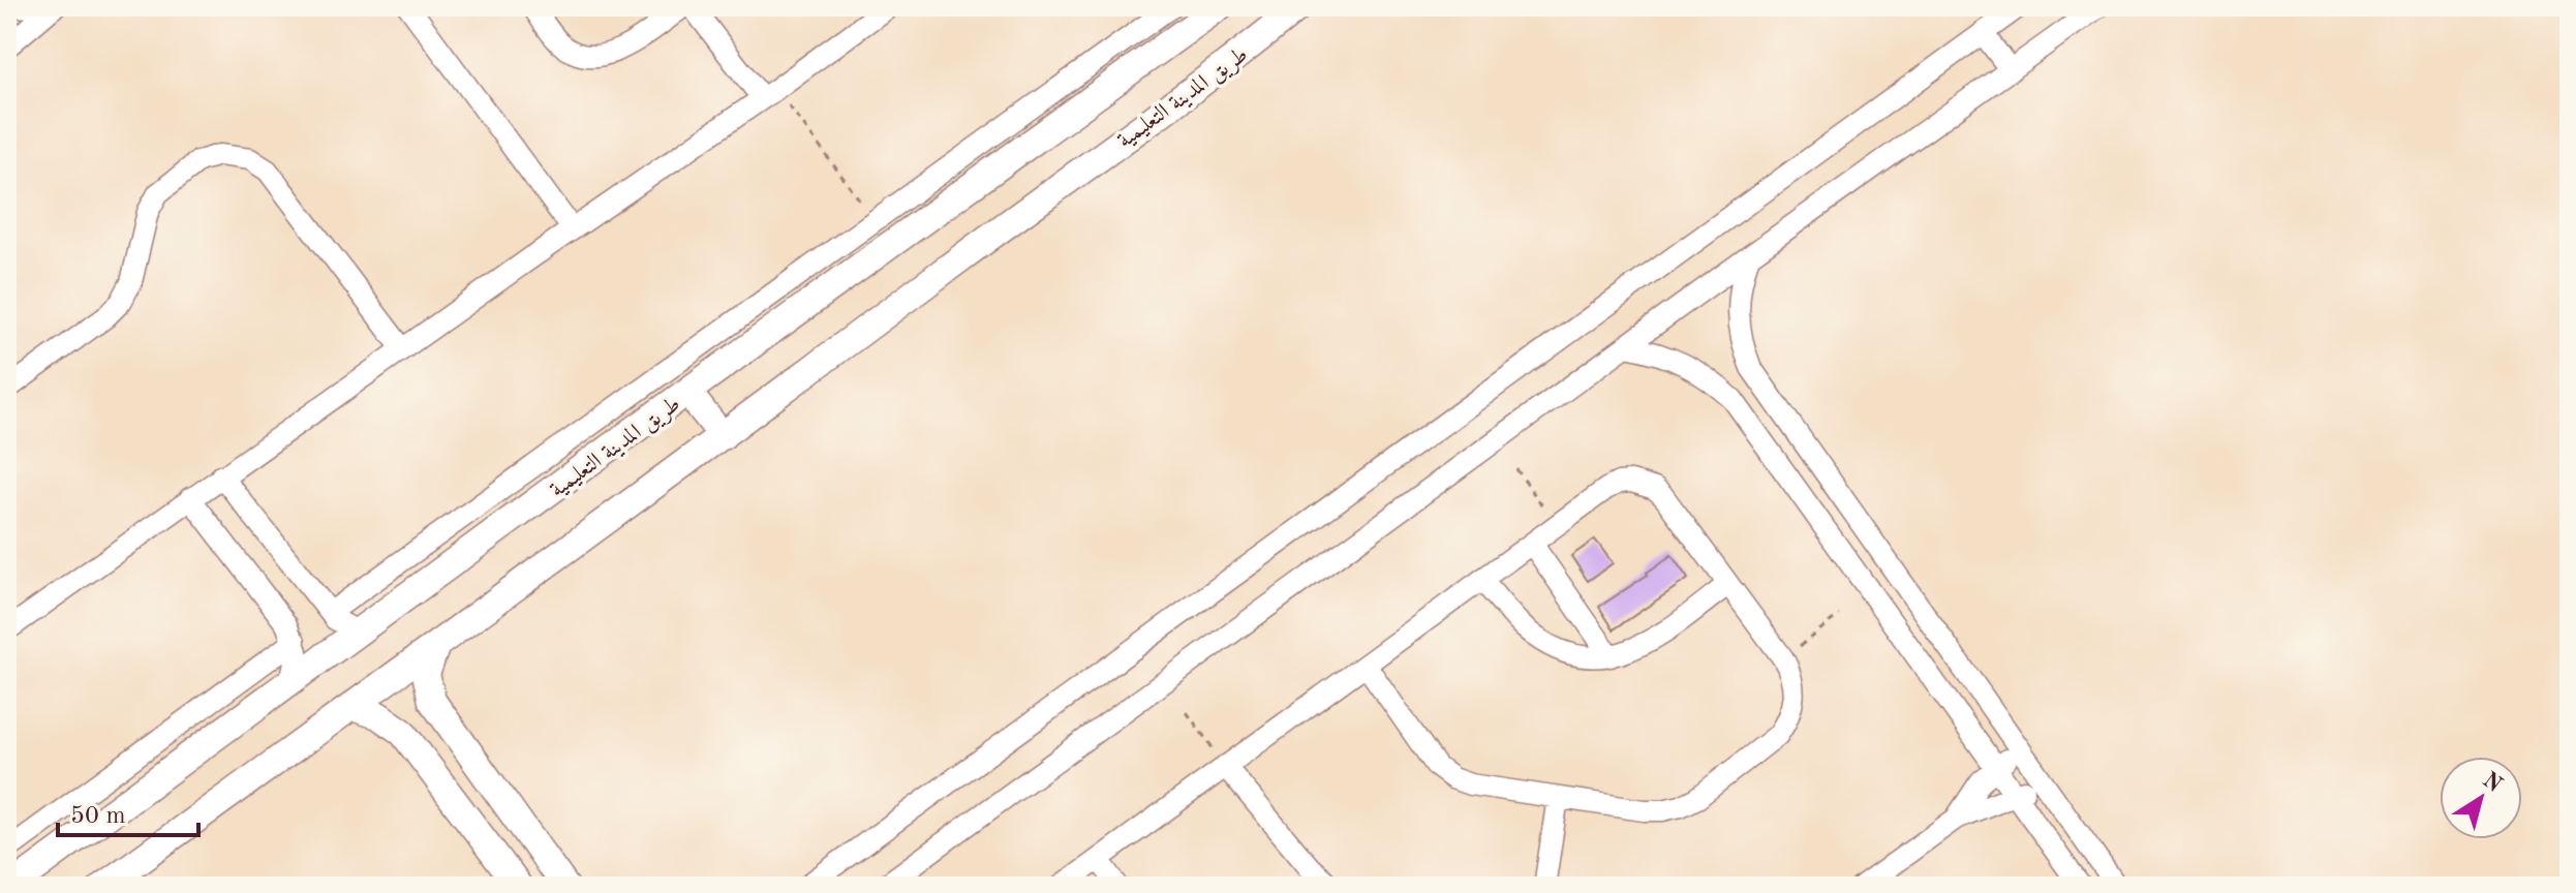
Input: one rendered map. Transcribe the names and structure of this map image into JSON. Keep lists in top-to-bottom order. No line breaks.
{"streets":{"street":["طريق المدينة التعليمية"]},"scale_bar":"50 m","north":"top right"}
